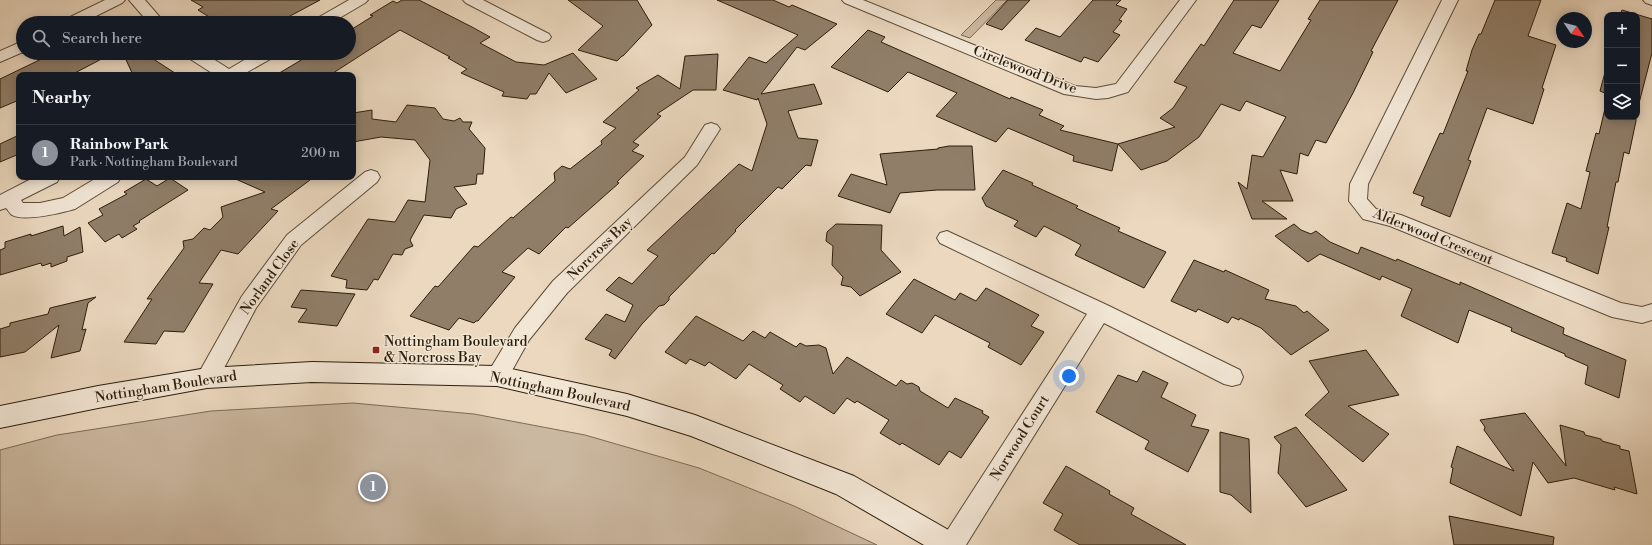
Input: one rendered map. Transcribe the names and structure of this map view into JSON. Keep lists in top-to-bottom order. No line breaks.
{"streets":{"street":["Circlewood Drive","Alderwood Crescent","Norcross Bay","Norland Close","Nottingham Boulevard","Norwood Court"]},"crossings":[["Norcross Bay","Nottingham Boulevard"],["Norland Close","Nottingham Boulevard"],["Nottingham Boulevard","Norwood Court"]],"places":{"transit":["Nottingham Boulevard & Norcross Bay"]},"north":"bottom right","page":{"map_buttons":["+","−"],"search":"Search here","heading":"Nearby","list":[{"mark":"1","name":"Rainbow Park","note":"Park · Nottingham Boulevard","value":"200 m"}],"pins":"1"}}
